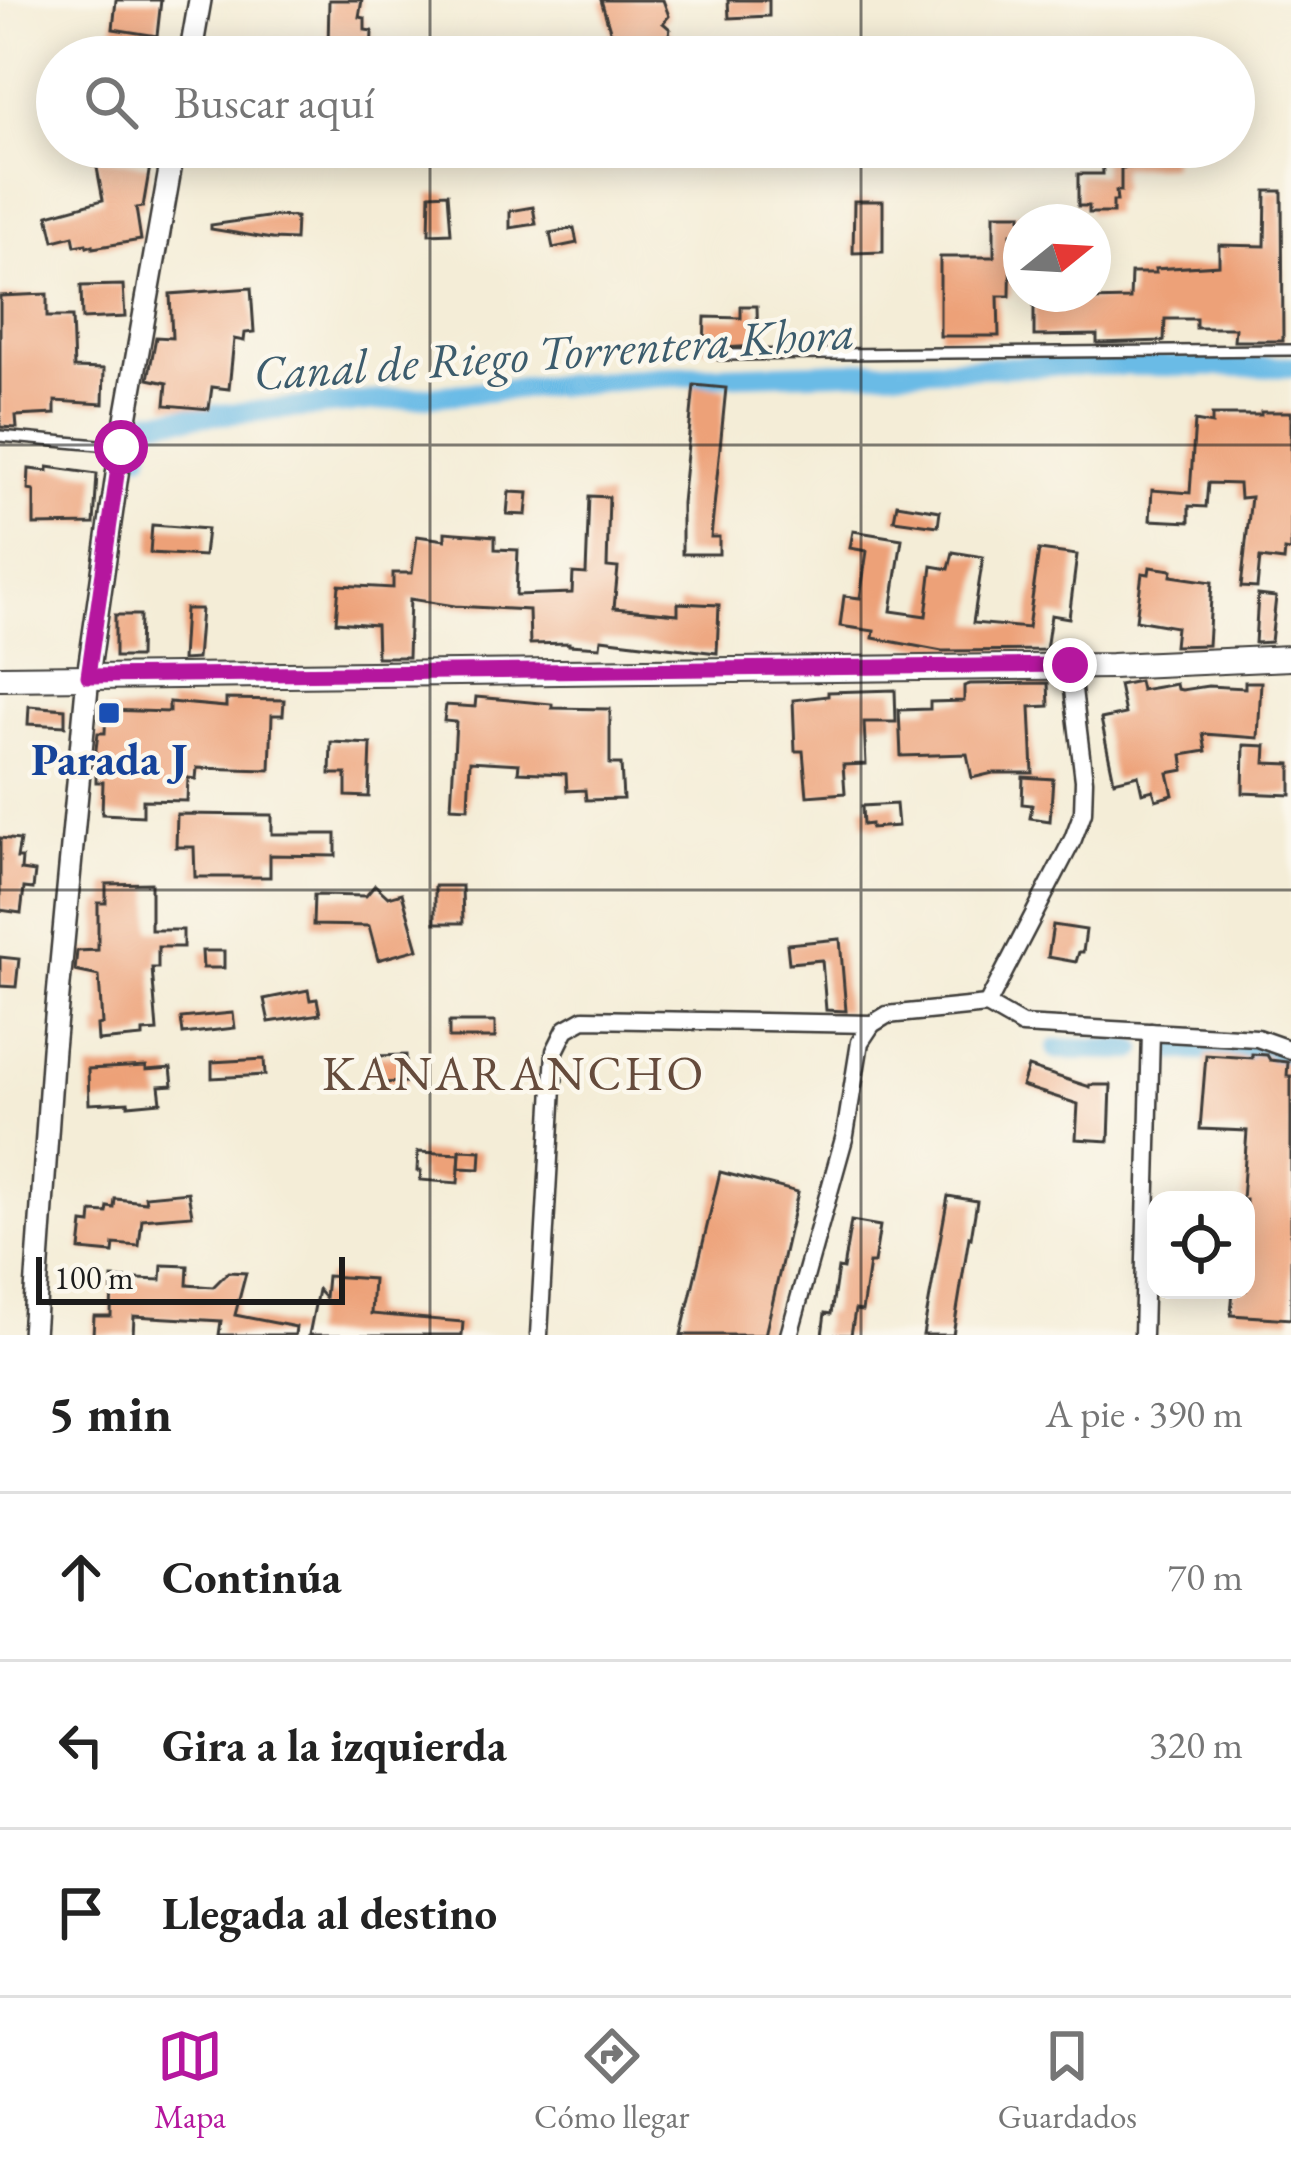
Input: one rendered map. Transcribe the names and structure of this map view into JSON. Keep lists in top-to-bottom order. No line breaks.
{"districts":["KANARANCHO"],"water":["Canal de Riego Torrentera Khora"],"places":{"transit":["Parada J"]},"scale_bar":"100 m","north":"right","page":{"search":"Buscar aquí","scale":"100 m","heading":["5 min","A pie · 390 m"],"list":[["Continúa","70 m"],["Gira a la izquierda","320 m"],"Llegada al destino"],"nav":["Mapa","Cómo llegar","Guardados"]}}
